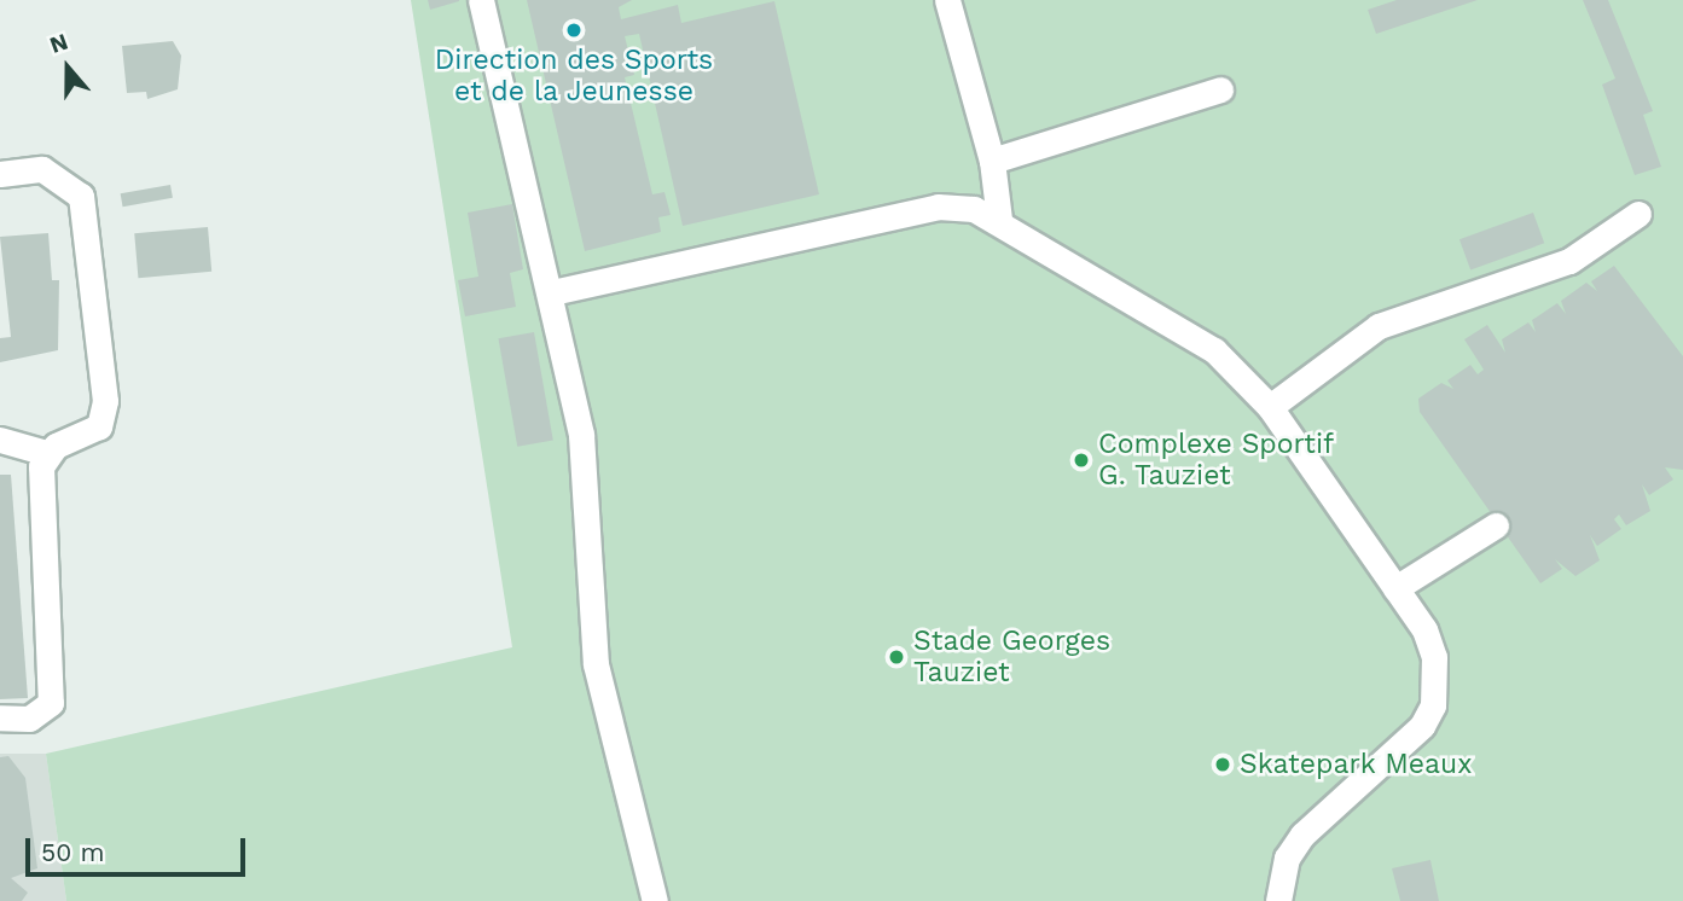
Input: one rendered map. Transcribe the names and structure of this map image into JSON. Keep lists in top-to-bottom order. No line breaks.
{"places":["Direction des Sports et de la Jeunesse","Complexe Sportif G. Tauziet","Stade Georges Tauziet","Skatepark Meaux"],"scale_bar":"50 m","north":"top"}
